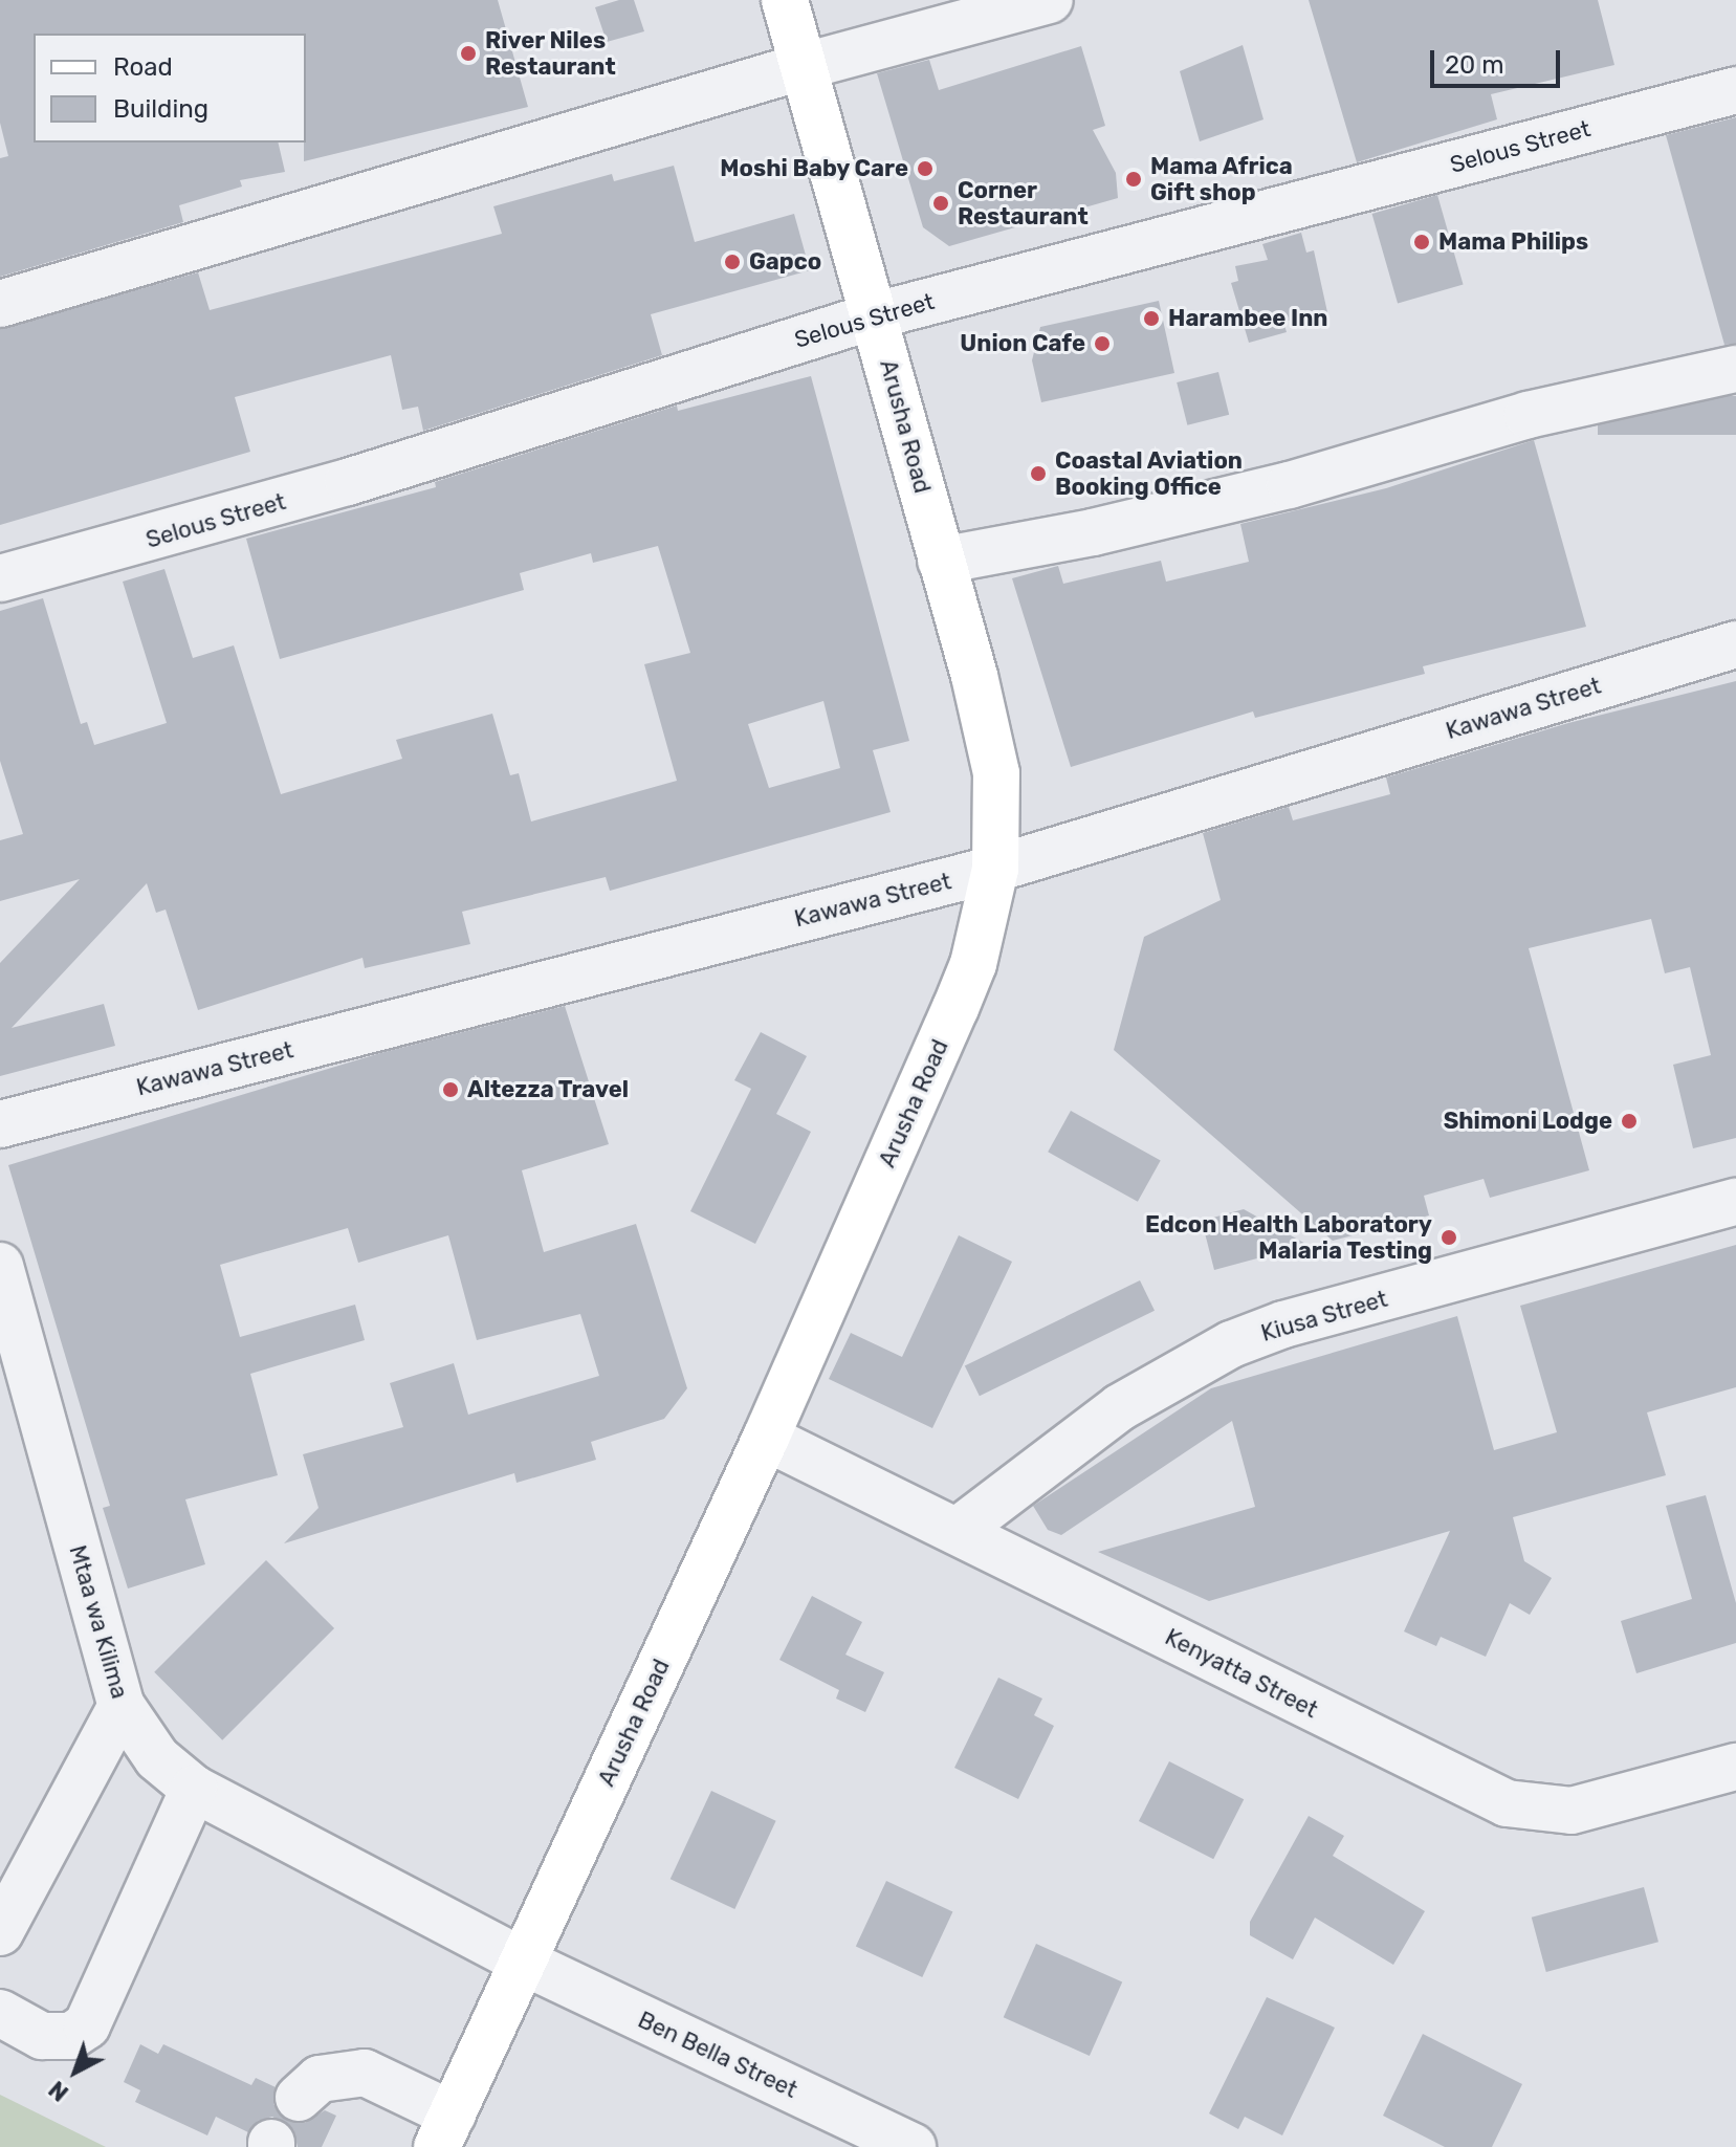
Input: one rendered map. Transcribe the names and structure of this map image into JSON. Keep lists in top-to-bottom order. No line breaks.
{"streets":{"main road":["Arusha Road"],"street":["Selous Street","Kawawa Street","Kiusa Street","Mtaa wa Kilima","Kenyatta Street","Ben Bella Street"]},"crossings":[["Selous Street","Arusha Road"],["Arusha Road","Kawawa Street"],["Arusha Road","Mtaa wa Kilima"],["Arusha Road","Kenyatta Street"],["Arusha Road","Ben Bella Street"],["Kiusa Street","Kenyatta Street"],["Mtaa wa Kilima","Ben Bella Street"]],"places":["River Niles Restaurant","Moshi Baby Care","Mama Africa Gift shop","Corner Restaurant","Mama Philips","Gapco","Harambee Inn","Union Cafe","Coastal Aviation Booking Office","Altezza Travel","Shimoni Lodge","Edcon Health Laboratory Malaria Testing"],"legend":["Road","Building"],"scale_bar":"20 m","north":"bottom left"}
